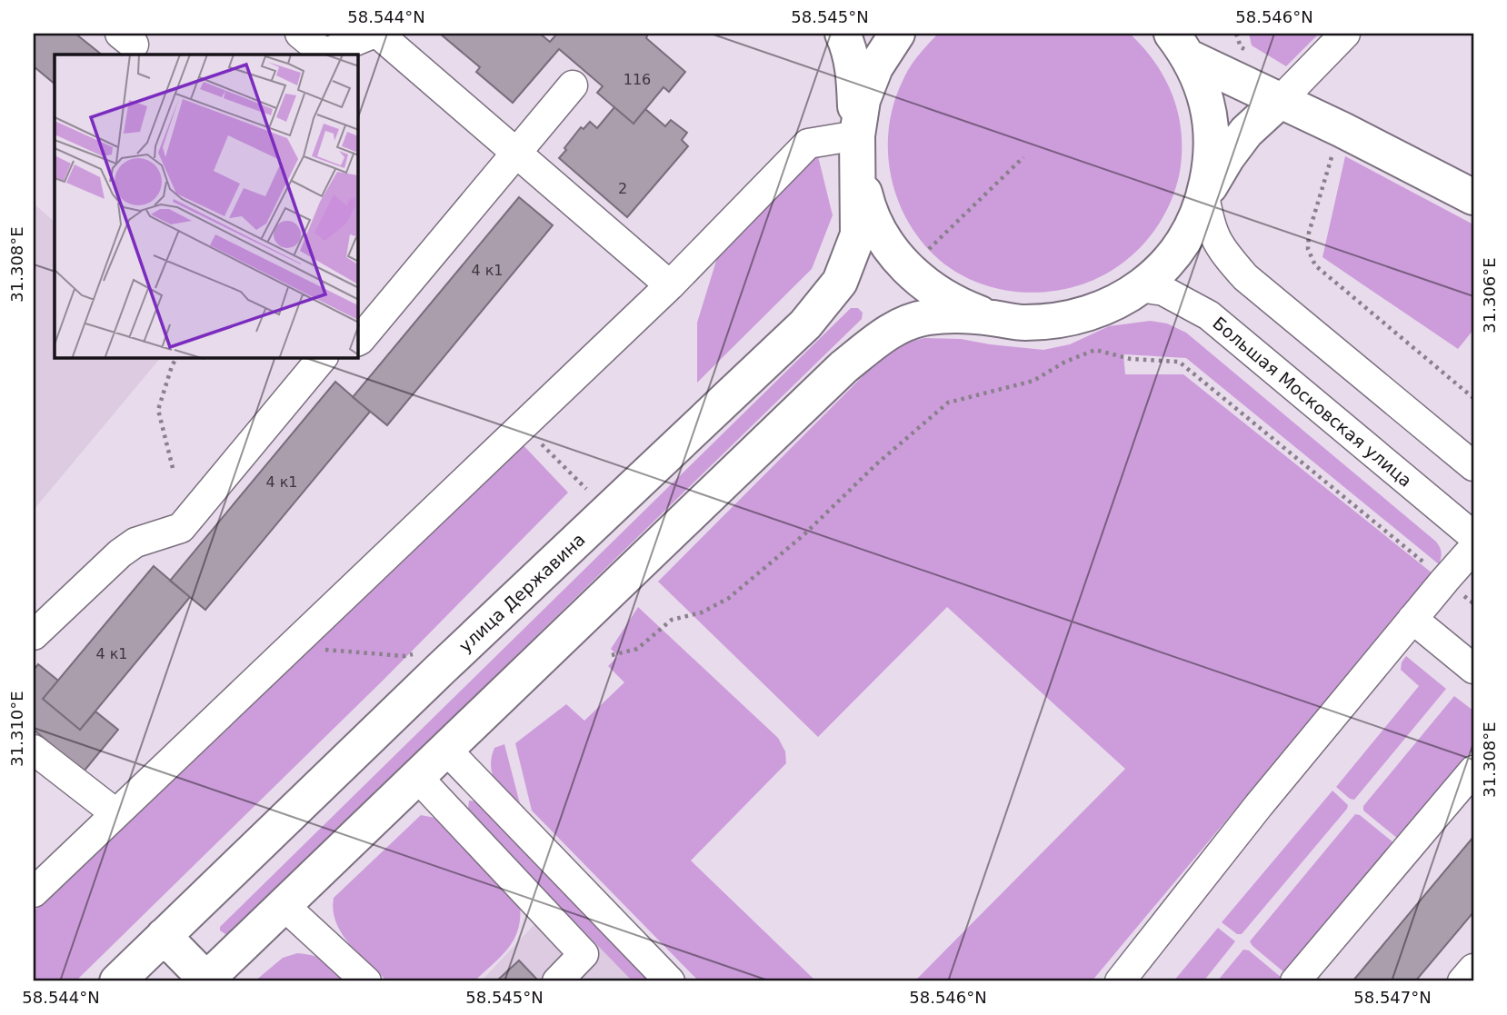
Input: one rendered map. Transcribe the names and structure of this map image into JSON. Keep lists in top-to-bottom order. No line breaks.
{"streets":{"main road":["улица Державина"],"street":["Большая Московская улица"]},"crossings":[["Большая Московская улица","улица Державина"]],"house_numbers":["116","2","4 к1","4 к1","4 к1"],"coordinates":["58.544°N","58.545°N","58.546°N","31.308°E","31.306°E","31.310°E","58.547°N"]}
